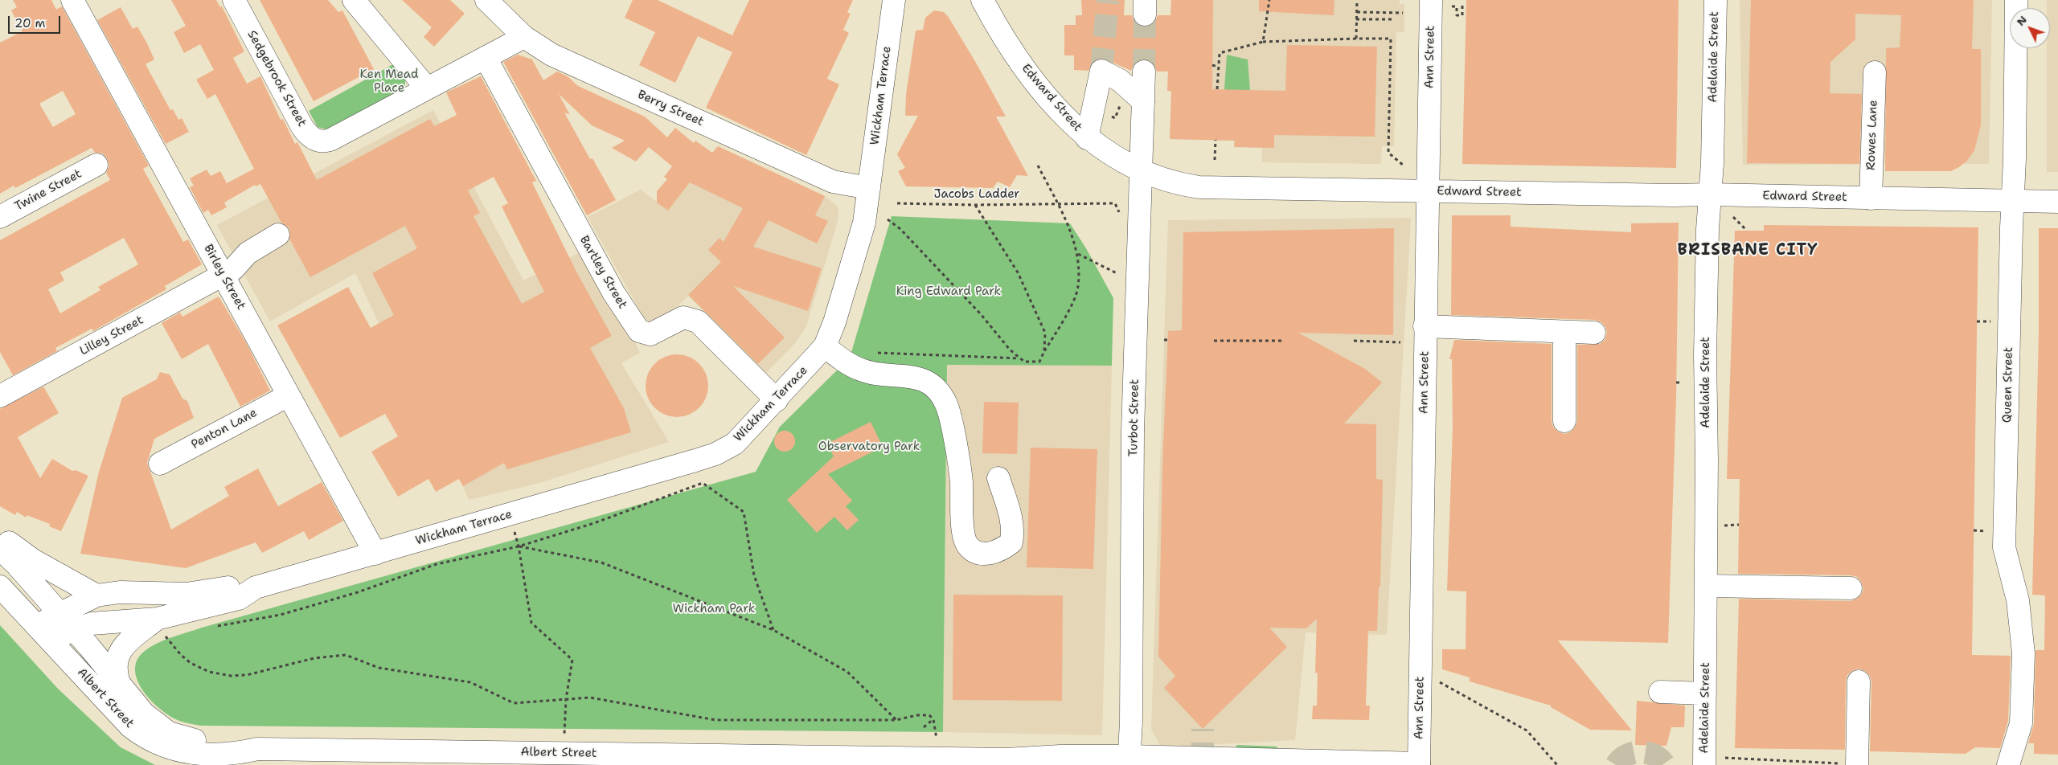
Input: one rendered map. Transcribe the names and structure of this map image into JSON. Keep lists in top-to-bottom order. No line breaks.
{"streets":{"street":["Ann Street","Adelaide Street","Sedgebrook Street","Wickham Terrace","Edward Street","Berry Street","Rowes Lane","Twine Street","Bartley Street","Birley Street","Lilley Street","Queen Street","Turbot Street","Penton Lane","Albert Street"],"path":["Jacobs Ladder"]},"crossings":[["Ann Street","Edward Street"],["Ann Street","Albert Street"],["Adelaide Street","Edward Street"],["Sedgebrook Street","Berry Street"],["Sedgebrook Street","Bartley Street"],["Wickham Terrace","Berry Street"],["Wickham Terrace","Bartley Street"],["Wickham Terrace","Birley Street"],["Wickham Terrace","Albert Street"],["Edward Street","Rowes Lane"],["Edward Street","Queen Street"],["Edward Street","Turbot Street"],["Birley Street","Lilley Street"],["Birley Street","Penton Lane"],["Turbot Street","Albert Street"]],"districts":["BRISBANE CITY"],"parks":["Ken Mead Place","King Edward Park","Observatory Park","Wickham Park"],"scale_bar":"20 m","north":"top left"}
